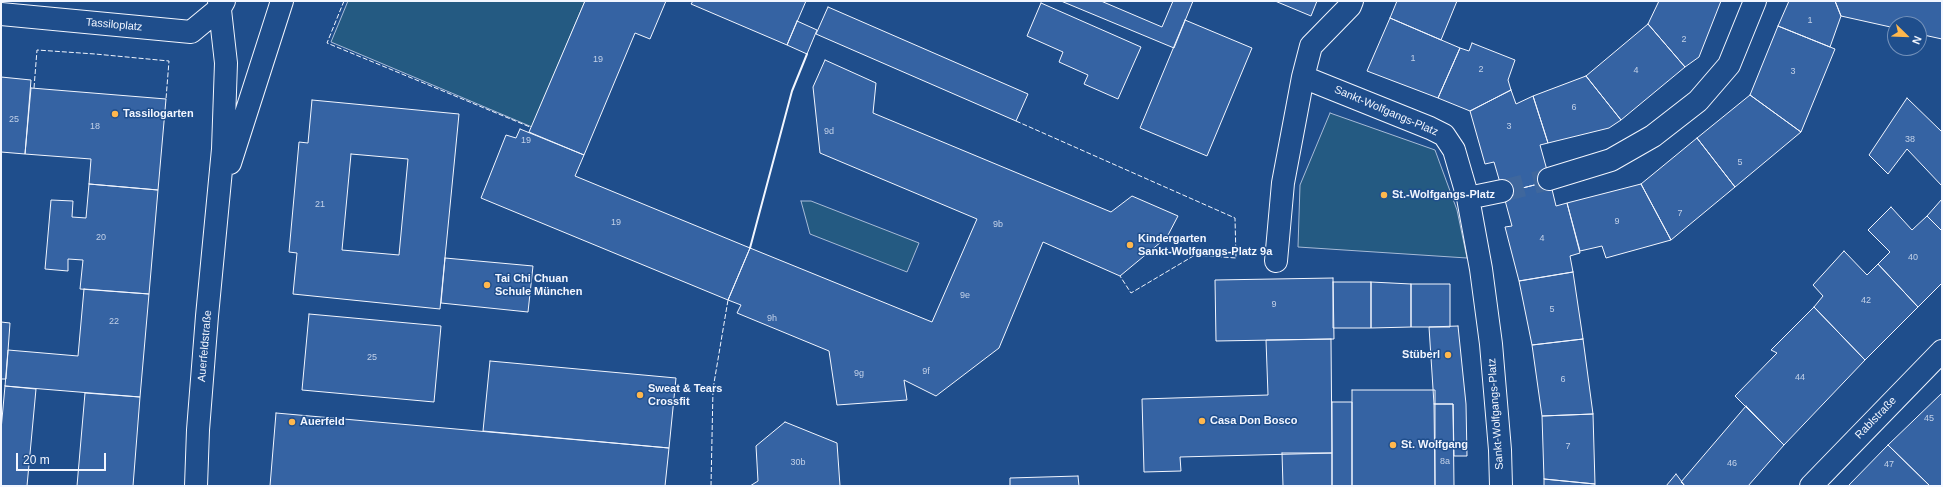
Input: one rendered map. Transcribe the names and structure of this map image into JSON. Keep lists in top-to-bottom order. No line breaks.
{"streets":{"street":["Tassiloplatz","Sankt-Wolfgangs-Platz","Auerfeldstraße","Rablstraße"]},"crossings":[["Tassiloplatz","Auerfeldstraße"]],"places":["Tassilogarten","St.-Wolfgangs-Platz","Kindergarten Sankt-Wolfgangs-Platz 9a","Tai Chi Chuan Schule München","Stüberl","Sweat & Tears Crossfit","Casa Don Bosco","Auerfeld","St. Wolfgang"],"house_numbers":["1","2","1","19","2","4","3","6","25","18","3","9d","38","19","5","21","7","9","19","9b","20","4","40","9e","42","9","5","9h","22","25","9f","9g","44","6","45","7","8a","30b","46","47"],"scale_bar":"20 m","north":"bottom right"}
